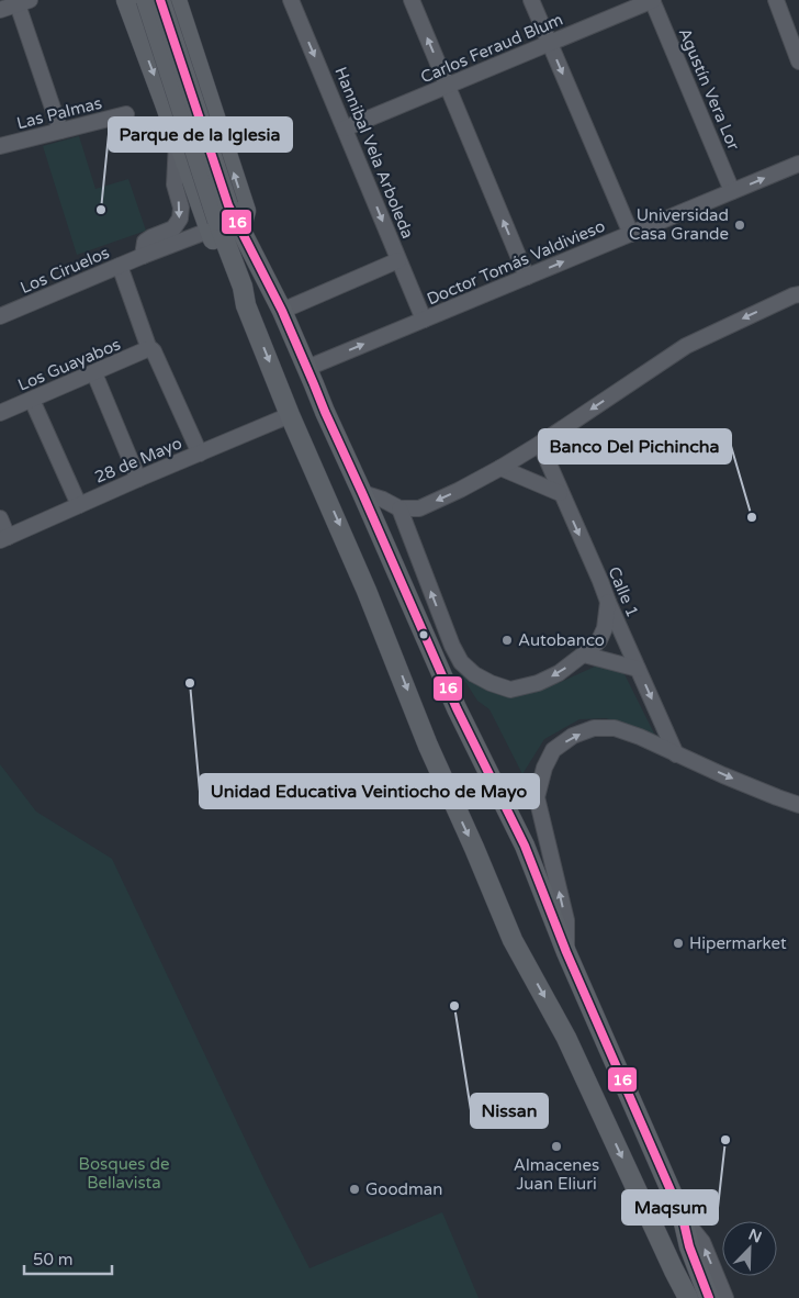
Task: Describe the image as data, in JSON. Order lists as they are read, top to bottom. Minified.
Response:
{"streets":{"street":["Carlos Feraud Blum","Agustín Vera Lor","Las Palmas","Hannibal Vela Arboleda","Doctor Tomás Valdivieso","Los Ciruelos","Los Guayabos","28 de Mayo","Calle 1"]},"crossings":[["Carlos Feraud Blum","Agustín Vera Lor"],["Carlos Feraud Blum","Hannibal Vela Arboleda"],["Agustín Vera Lor","Doctor Tomás Valdivieso"],["Hannibal Vela Arboleda","Doctor Tomás Valdivieso"]],"one_way":["Calle 1"],"parks":["Bosques de Bellavista"],"places":["Parque de la Iglesia","Universidad Casa Grande","Banco Del Pichincha","Autobanco","Unidad Educativa Veintiocho de Mayo","Hipermarket","Nissan","Maqsum","Almacenes Juan Eliuri","Goodman"],"lines":["transit line 16"],"scale_bar":"50 m","north":"top right"}
